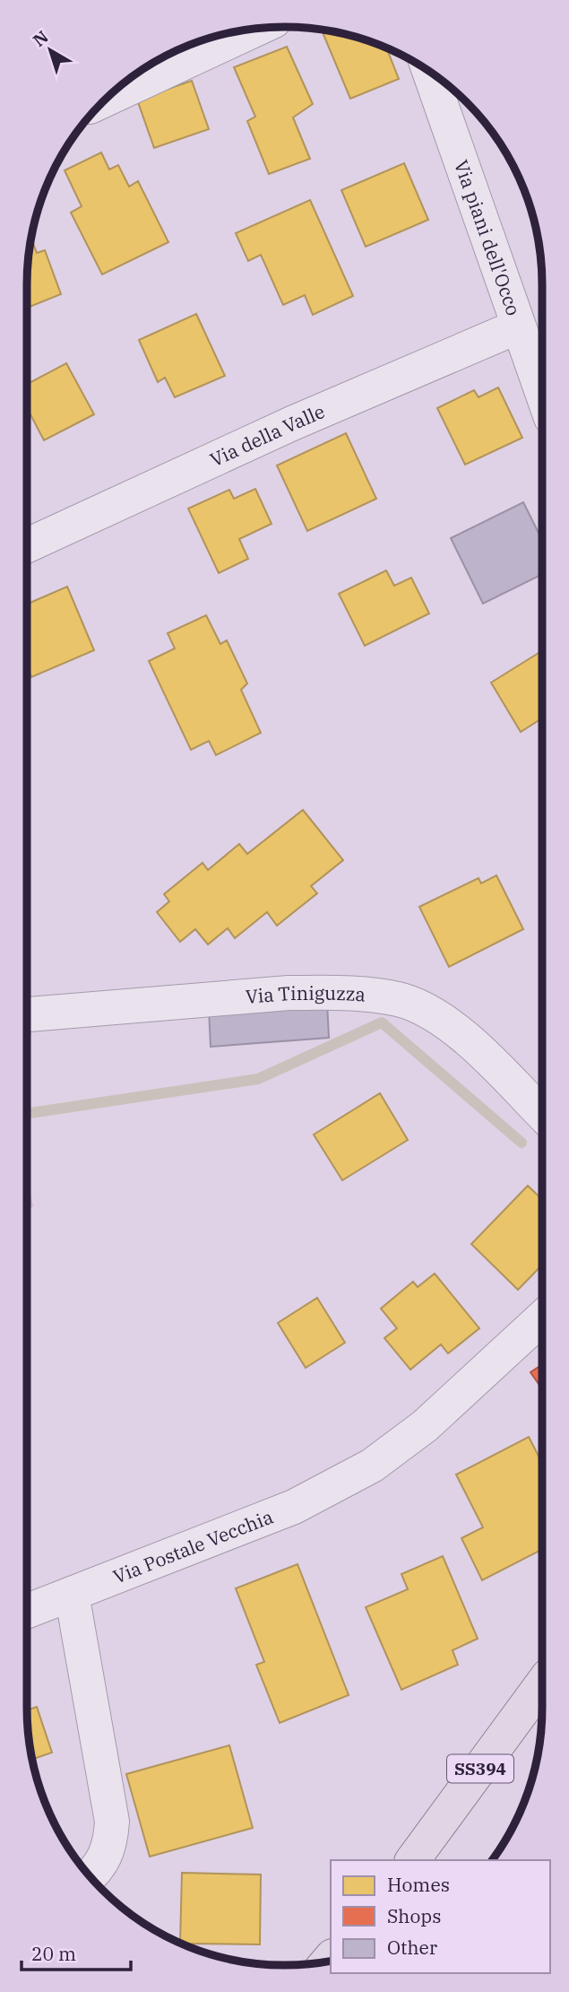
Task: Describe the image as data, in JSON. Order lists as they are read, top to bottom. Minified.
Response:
{"streets":{"main road":["SS394"],"street":["Via piani dell'Occo","Via della Valle","Via Tiniguzza","Via Postale Vecchia"]},"crossings":[["Via piani dell'Occo","Via della Valle"]],"legend":["Homes","Shops","Other"],"scale_bar":"20 m","north":"top left"}
